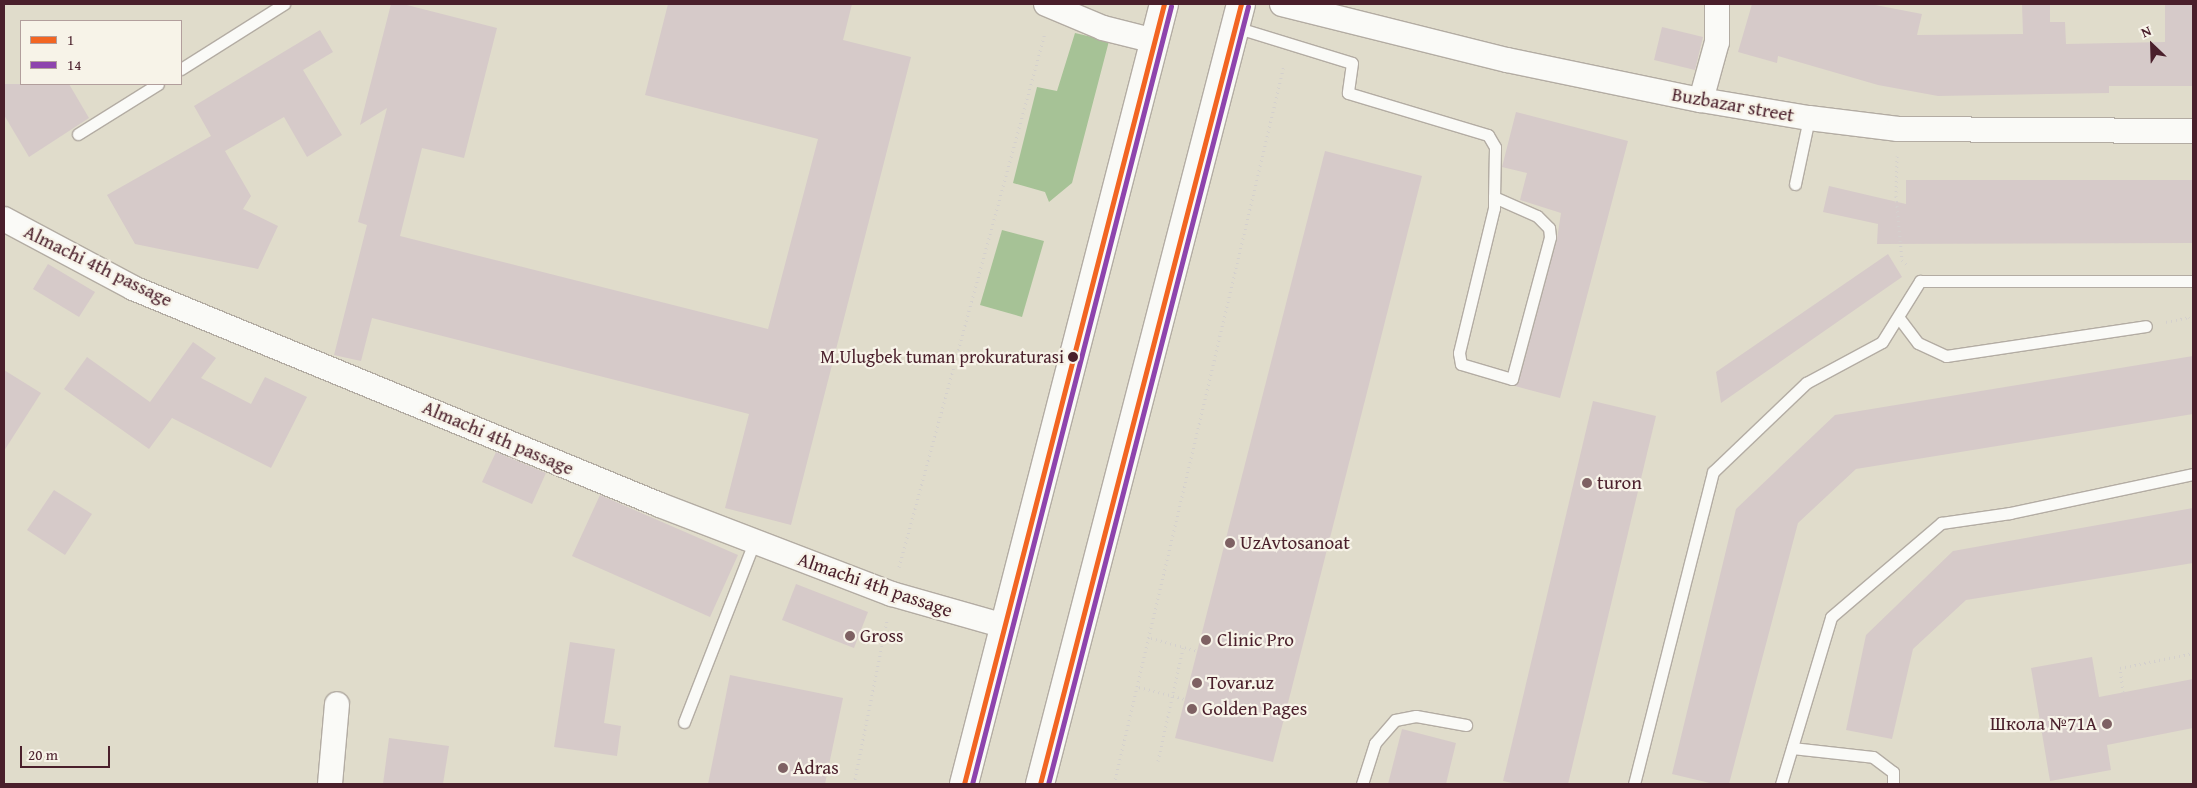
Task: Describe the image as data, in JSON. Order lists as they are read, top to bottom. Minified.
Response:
{"streets":{"street":["Buzbazar street","Almachi 4th passage"]},"places":["M.Ulugbek tuman prokuraturasi","turon","UzAvtosanoat","Gross","Clinic Pro","Tovar.uz","Golden Pages","Школа №71А","Adras"],"lines":["transit line 1","transit line 14"],"legend":["1","14"],"scale_bar":"20 m","north":"top left"}
